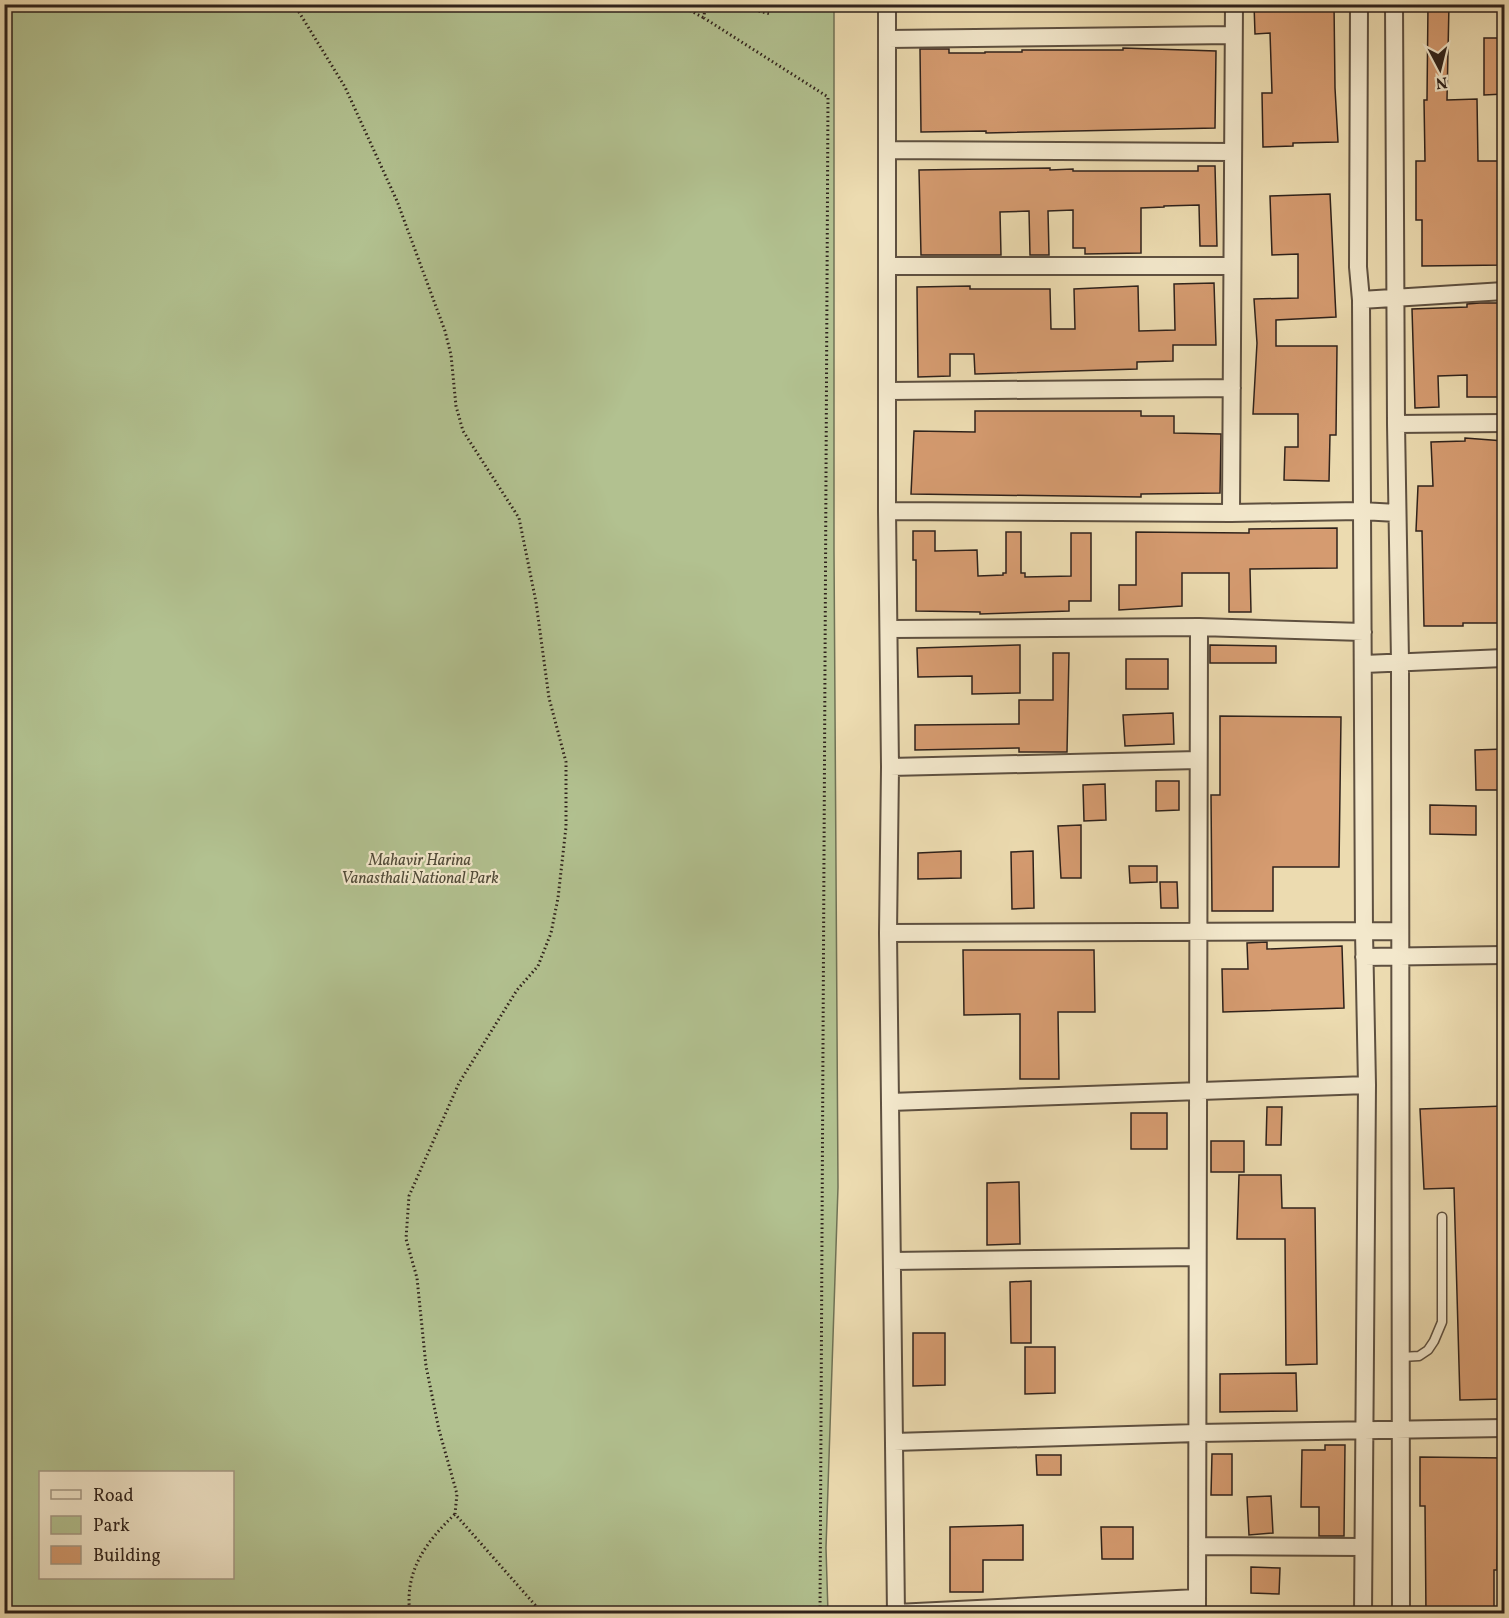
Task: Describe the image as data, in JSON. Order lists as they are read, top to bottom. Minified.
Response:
{"parks":["Mahavir Harina Vanasthali National Park"],"legend":["Road","Park","Building"],"north":"bottom"}
